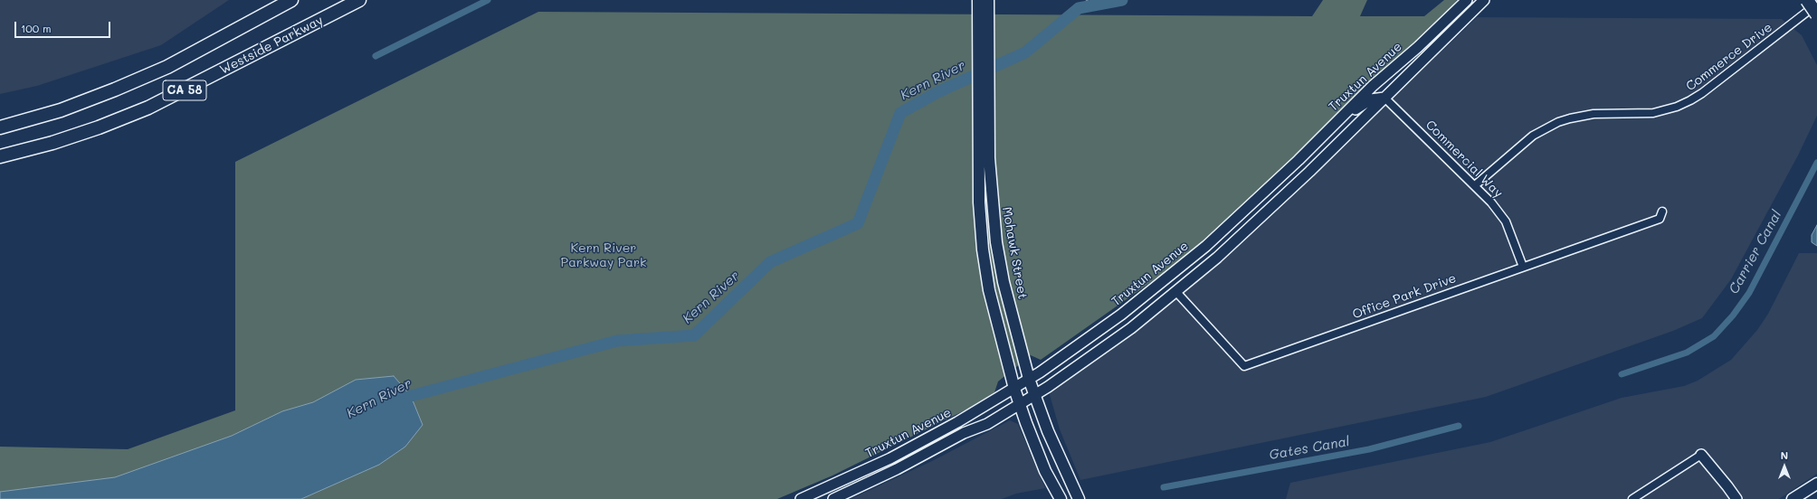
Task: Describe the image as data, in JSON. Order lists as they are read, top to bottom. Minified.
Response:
{"streets":{"highway":["Westside Parkway","CA 58"],"main road":["Truxtun Avenue","Mohawk Street"],"street":["Commerce Drive","Commercial Way","Office Park Drive"]},"crossings":[["Commerce Drive","Commercial Way"],["Truxtun Avenue","Commercial Way"],["Truxtun Avenue","Mohawk Street"],["Truxtun Avenue","Office Park Drive"],["Commercial Way","Office Park Drive"]],"water":["Kern River","Carrier Canal","Gates Canal"],"parks":["Kern River Parkway Park"],"scale_bar":"100 m","north":"top"}
